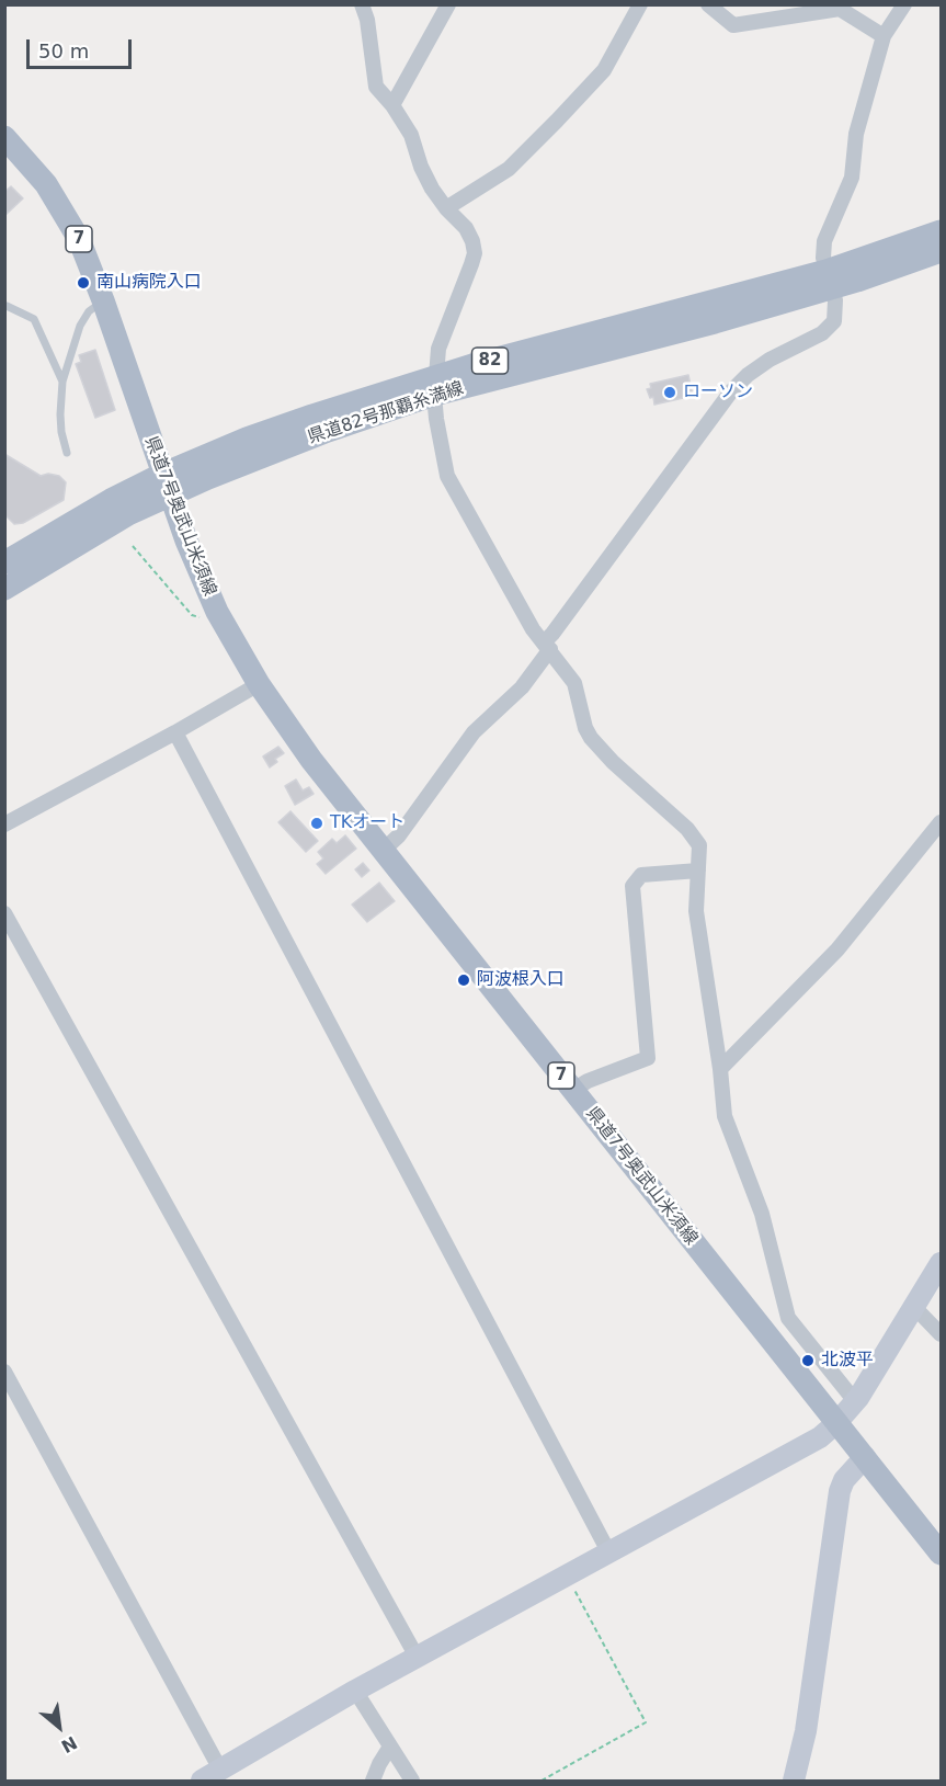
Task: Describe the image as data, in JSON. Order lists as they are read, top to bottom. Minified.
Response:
{"streets":{"main road":["7","82","県道82号那覇糸満線","県道7号奥武山米須線"]},"crossings":[["県道82号那覇糸満線","県道7号奥武山米須線"]],"places":["南山病院入口","ローソン","TKオート","阿波根入口","北波平"],"scale_bar":"50 m","north":"bottom right"}
